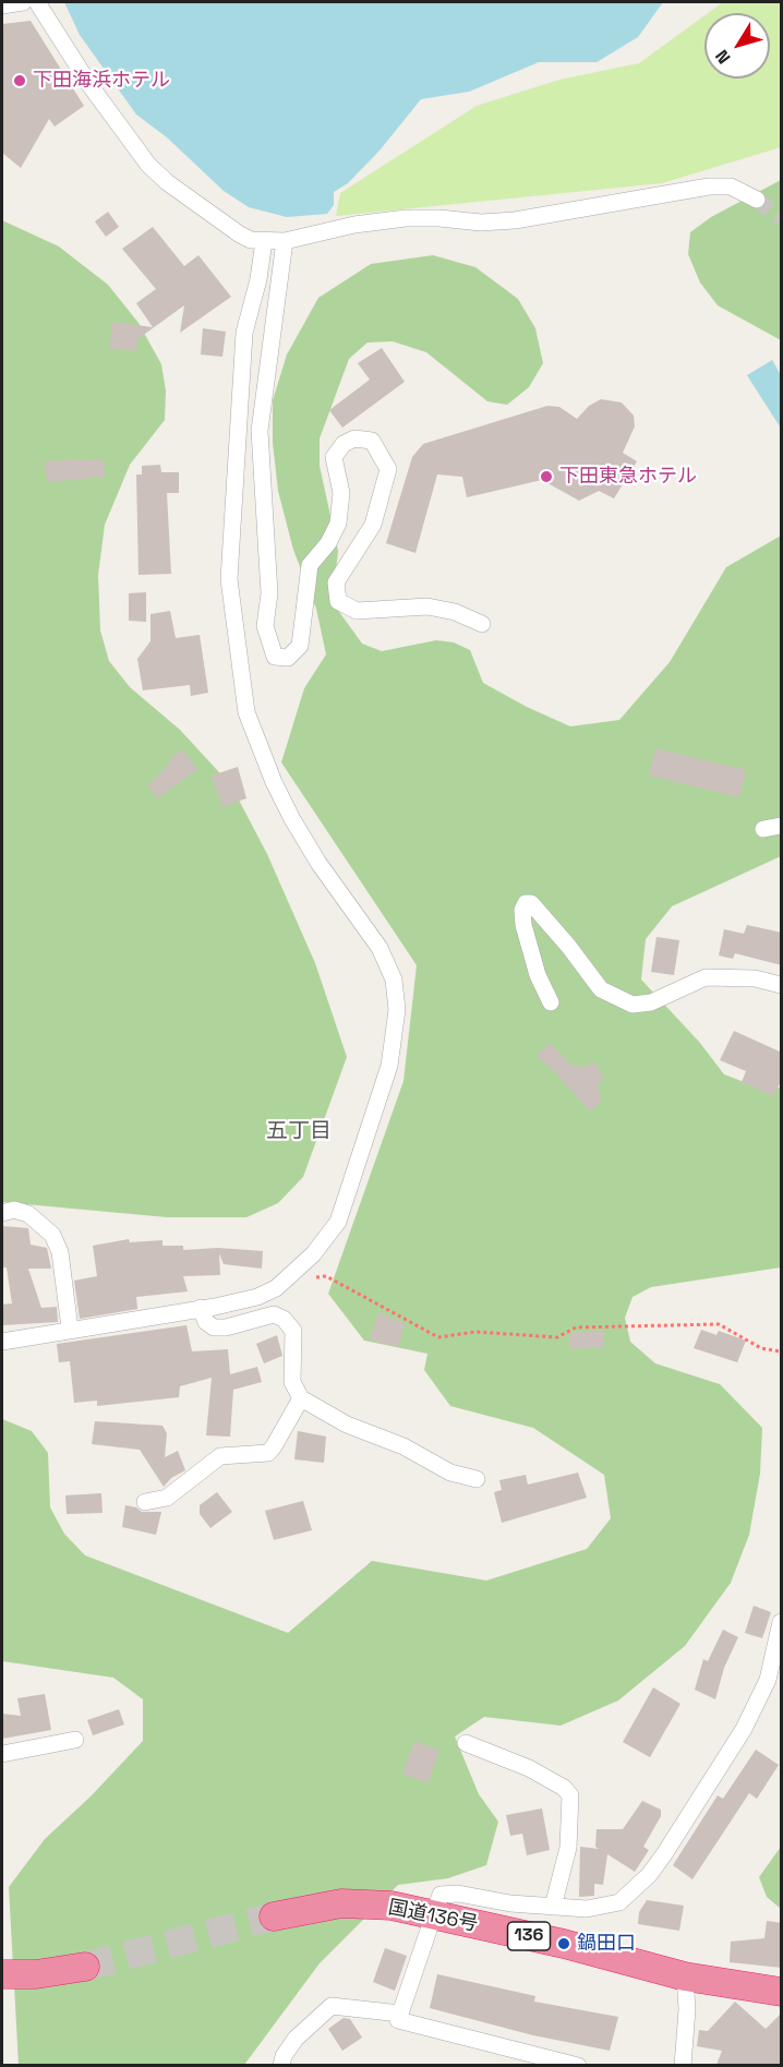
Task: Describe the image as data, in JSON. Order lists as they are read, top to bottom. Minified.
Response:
{"streets":{"highway":["国道136号","136"]},"districts":["五丁目"],"places":["下田海浜ホテル","下田東急ホテル","鍋田口"],"north":"bottom left"}
